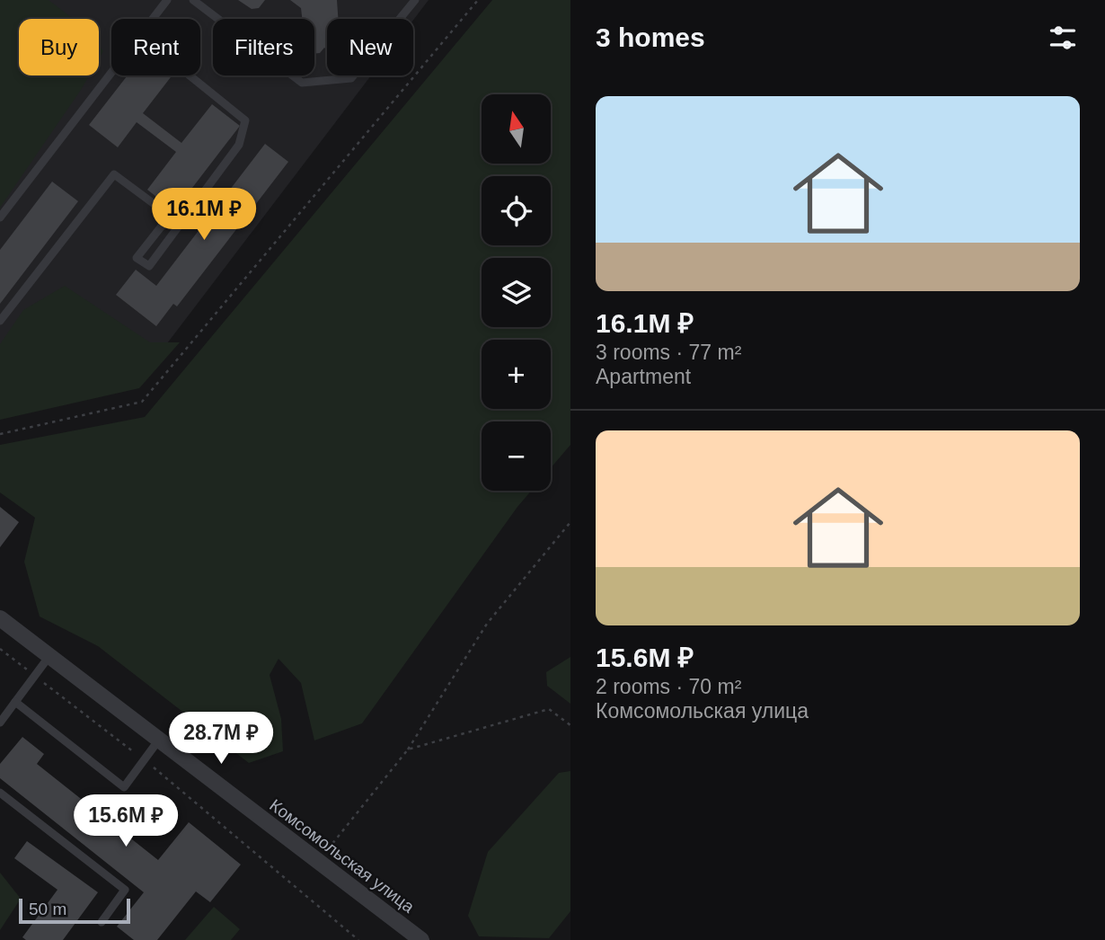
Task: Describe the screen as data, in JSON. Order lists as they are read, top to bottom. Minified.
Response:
{"streets":{"street":["Комсомольская улица"]},"scale_bar":"50 m","north":"top","page":{"heading":"3 homes","chip":["Buy","Rent","Filters","New"],"list":[{"name":"16.1M ₽","note":"3 rooms · 77 m² · Apartment"},{"name":"15.6M ₽","note":"2 rooms · 70 m² · Комсомольская улица"}],"map_buttons":["+","−"],"price":["16.1M ₽","28.7M ₽","15.6M ₽"],"scale":"50 m"}}
